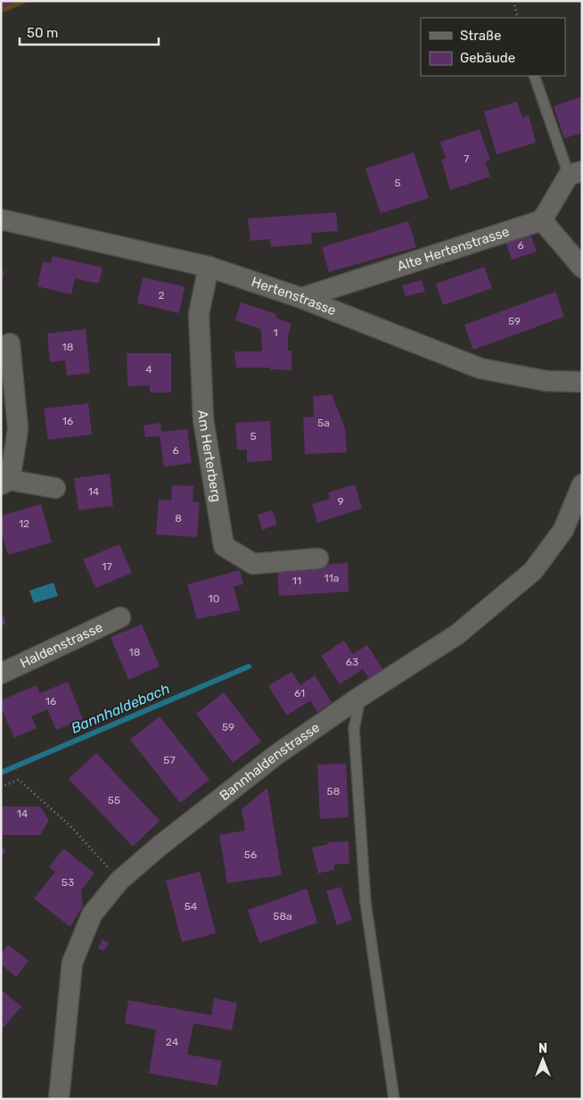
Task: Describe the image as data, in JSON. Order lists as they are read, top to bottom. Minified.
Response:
{"streets":{"street":["Alte Hertenstrasse","Hertenstrasse","Am Herterberg","Haldenstrasse","Bannhaldenstrasse"]},"crossings":[["Alte Hertenstrasse","Hertenstrasse"],["Hertenstrasse","Am Herterberg"]],"water":["Bannhaldebach"],"house_numbers":["7","5","6","2","59","1","18","4","16","5a","5","6","14","9","8","12","17","11a","11","10","18","63","61","16","59","57","58","55","14","56","53","54","58a","24"],"legend":["Straße","Gebäude"],"scale_bar":"50 m","north":"top"}
